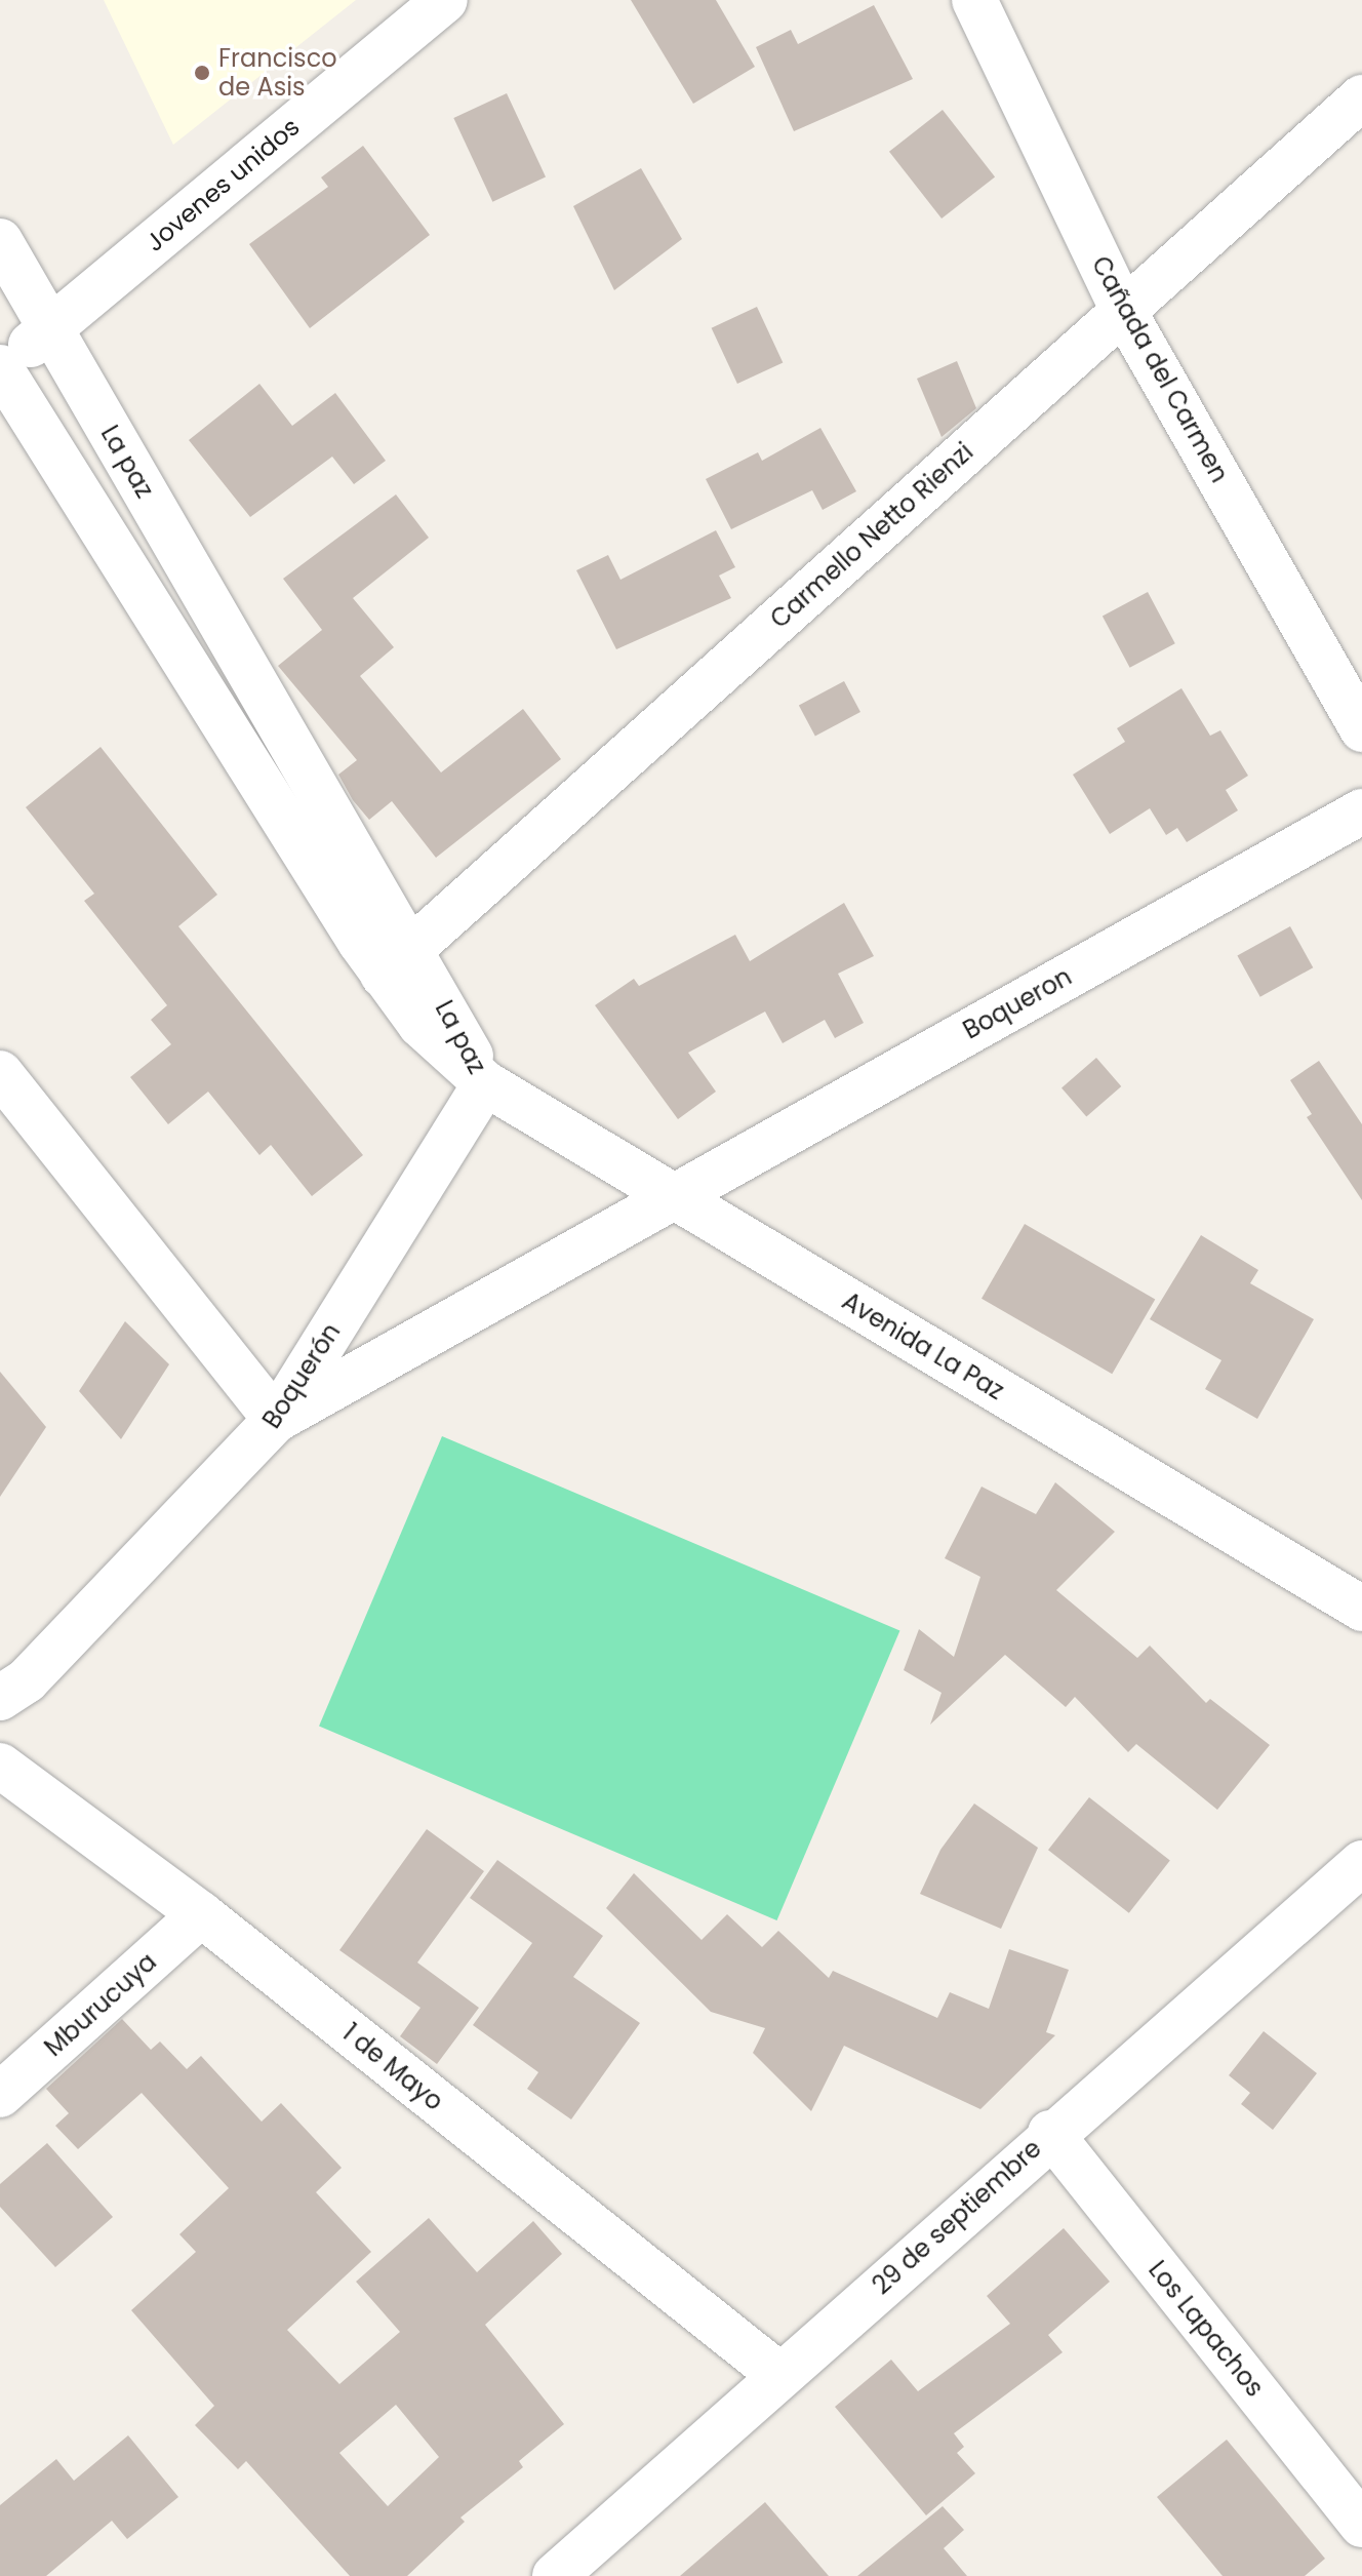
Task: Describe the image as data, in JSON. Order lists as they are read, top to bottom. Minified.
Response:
{"streets":{"street":["Jovenes unidos","Cañada del Carmen","La paz","Carmello Netto Rienzi","Boqueron","Avenida La Paz","Boquerón","Mburucuya","1 de Mayo","29 de septiembre","Los Lapachos"]},"crossings":[["Jovenes unidos","La paz"],["Cañada del Carmen","Carmello Netto Rienzi"],["La paz","Carmello Netto Rienzi"],["La paz","Avenida La Paz"],["La paz","Boquerón"],["Boqueron","Avenida La Paz"],["Boqueron","Boquerón"],["Avenida La Paz","Boquerón"],["Mburucuya","1 de Mayo"],["1 de Mayo","29 de septiembre"],["29 de septiembre","Los Lapachos"]],"places":["Francisco de Asis"]}
